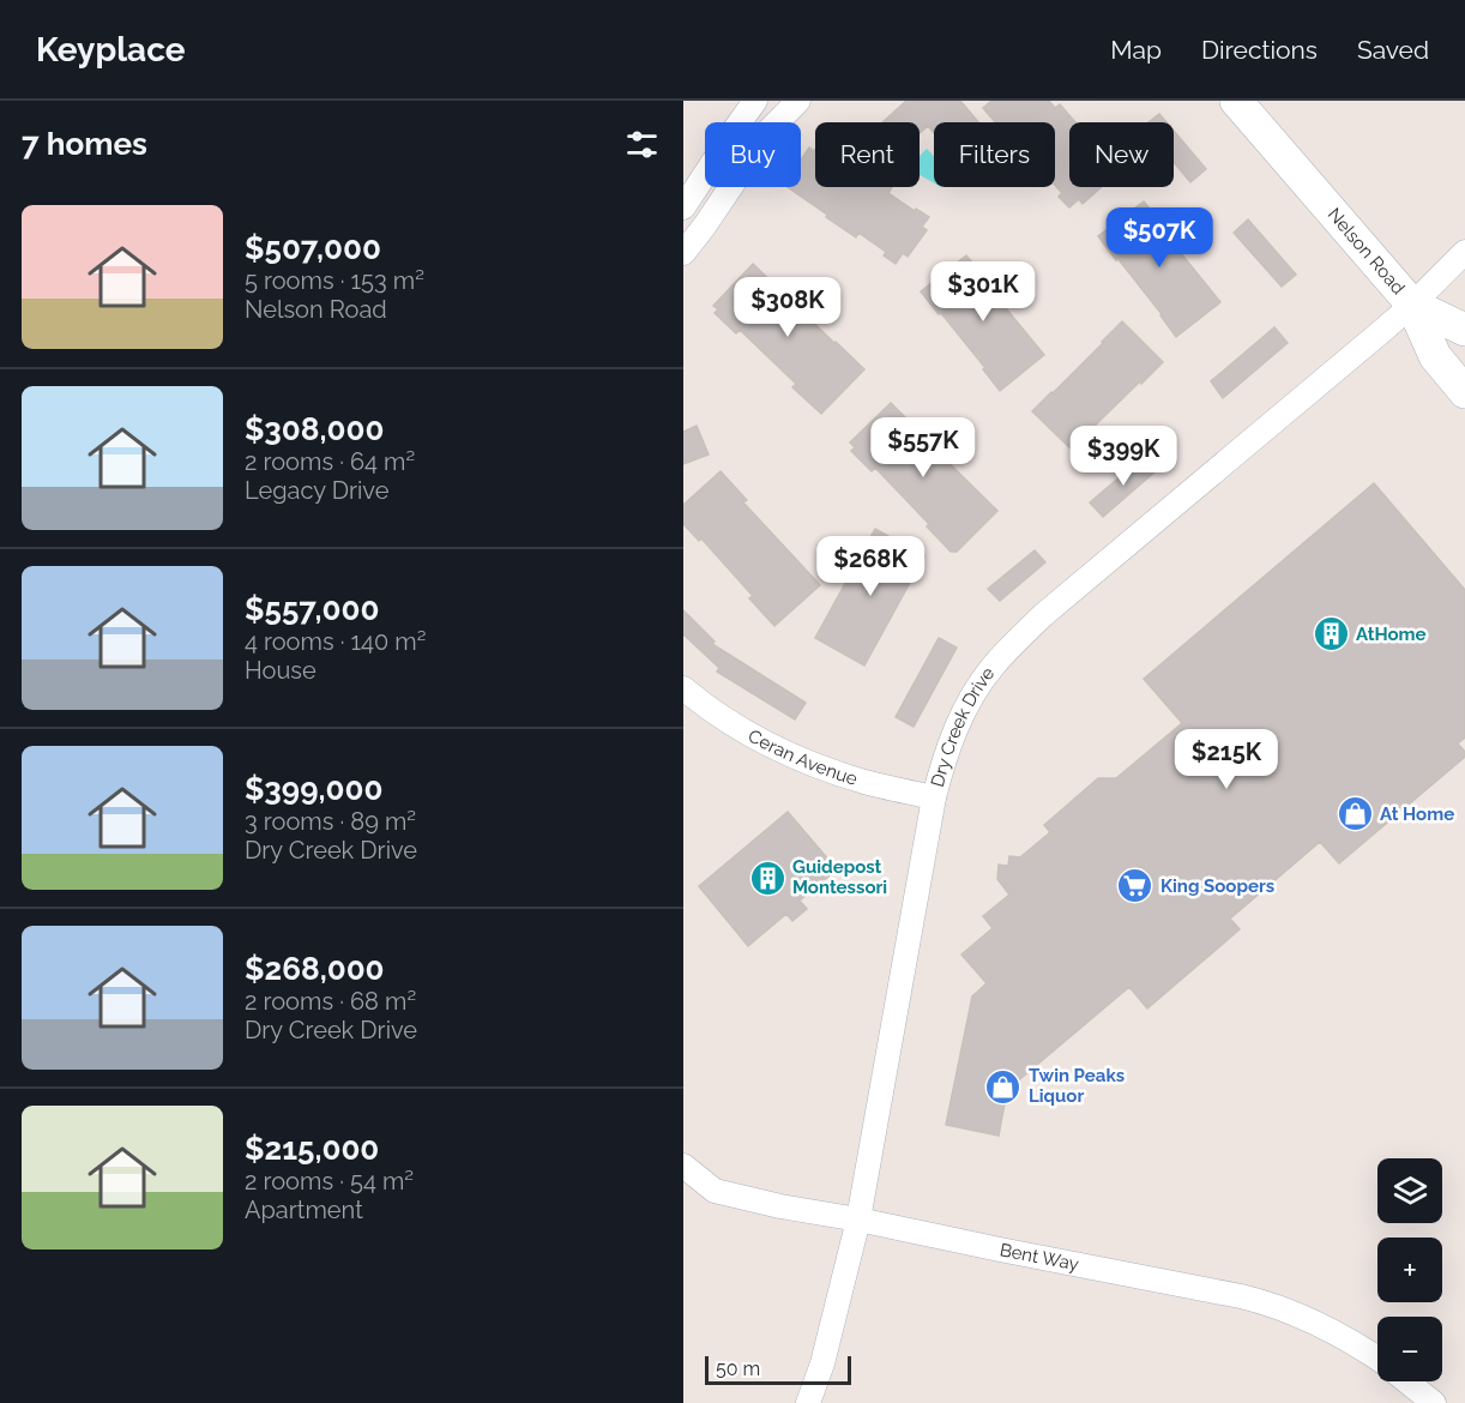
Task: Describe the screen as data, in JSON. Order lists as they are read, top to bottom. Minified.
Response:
{"streets":{"main road":["Nelson Road"],"street":["Dry Creek Drive","Ceran Avenue","Bent Way"]},"crossings":[["Nelson Road","Dry Creek Drive"],["Dry Creek Drive","Ceran Avenue"],["Dry Creek Drive","Bent Way"]],"places":{"building":["AtHome","Guidepost Montessori"],"shop":["At Home","Twin Peaks Liquor"],"supermarket":["King Soopers"]},"scale_bar":"50 m","page":{"header":"Keyplace","nav":["Map","Directions","Saved"],"heading":"7 homes","chip":["Buy","Rent","Filters","New"],"list":[{"name":"$507,000","note":"5 rooms · 153 m² · Nelson Road"},{"name":"$308,000","note":"2 rooms · 64 m² · Legacy Drive"},{"name":"$557,000","note":"4 rooms · 140 m² · House"},{"name":"$399,000","note":"3 rooms · 89 m² · Dry Creek Drive"},{"name":"$268,000","note":"2 rooms · 68 m² · Dry Creek Drive"},{"name":"$215,000","note":"2 rooms · 54 m² · Apartment"}],"price":["$507K","$301K","$308K","$557K","$399K","$268K","$215K"],"map_buttons":["+","−"],"scale":"50 m"}}
